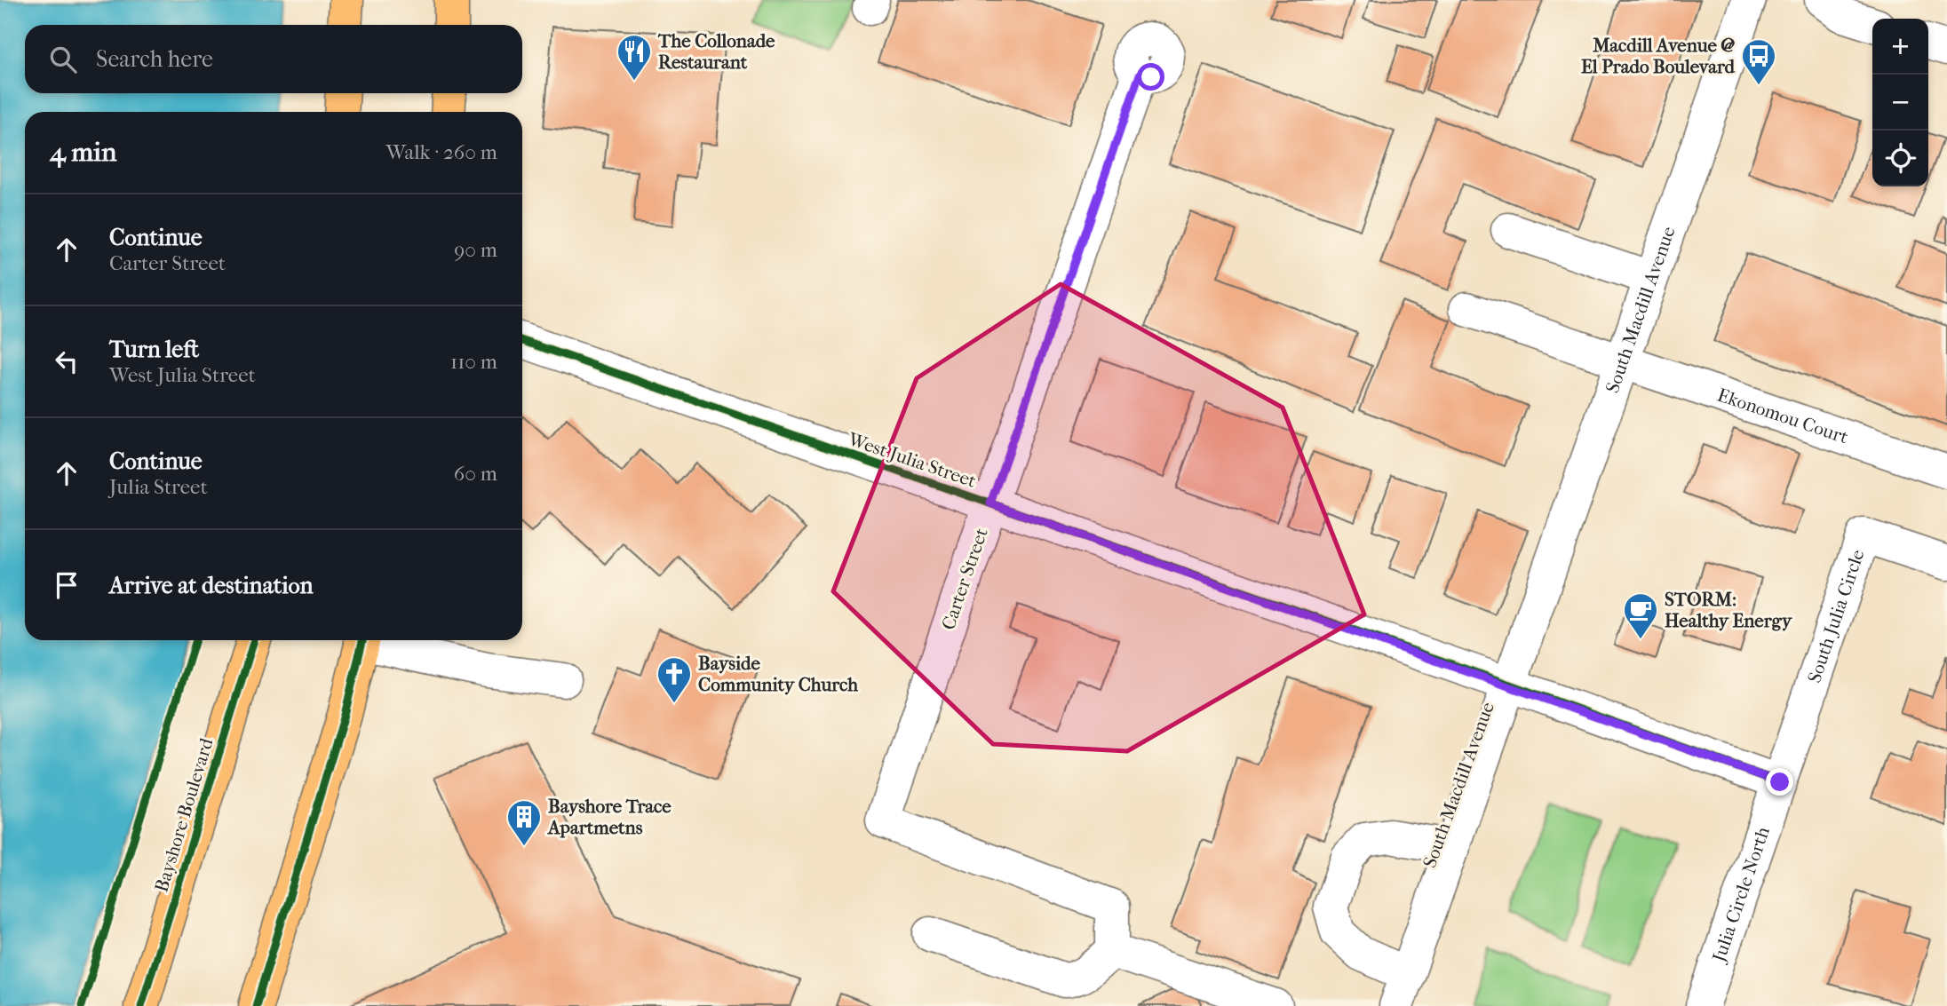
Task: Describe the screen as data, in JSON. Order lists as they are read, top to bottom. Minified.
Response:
{"streets":{"main road":["Bayshore Boulevard"],"street":["South Macdill Avenue","Ekonomou Court","West Julia Street","Carter Street","South Julia Circle","Julia Circle North"]},"crossings":[["South Macdill Avenue","Ekonomou Court"],["South Macdill Avenue","West Julia Street"],["West Julia Street","Carter Street"],["West Julia Street","South Julia Circle"],["West Julia Street","Julia Circle North"],["South Julia Circle","Julia Circle North"]],"places":{"restaurant":["The Collonade Restaurant"],"bus stop":["Macdill Avenue @ El Prado Boulevard"],"cafe":["STORM: Healthy Energy"],"church":["Bayside Community Church"],"building":["Bayshore Trace Apartmetns"]},"page":{"map_buttons":["+","−"],"search":"Search here","heading":["4 min","Walk · 260 m"],"list":[["Continue","Carter Street","90 m"],["Turn left","West Julia Street","110 m"],["Continue","Julia Street","60 m"],"Arrive at destination"]}}
